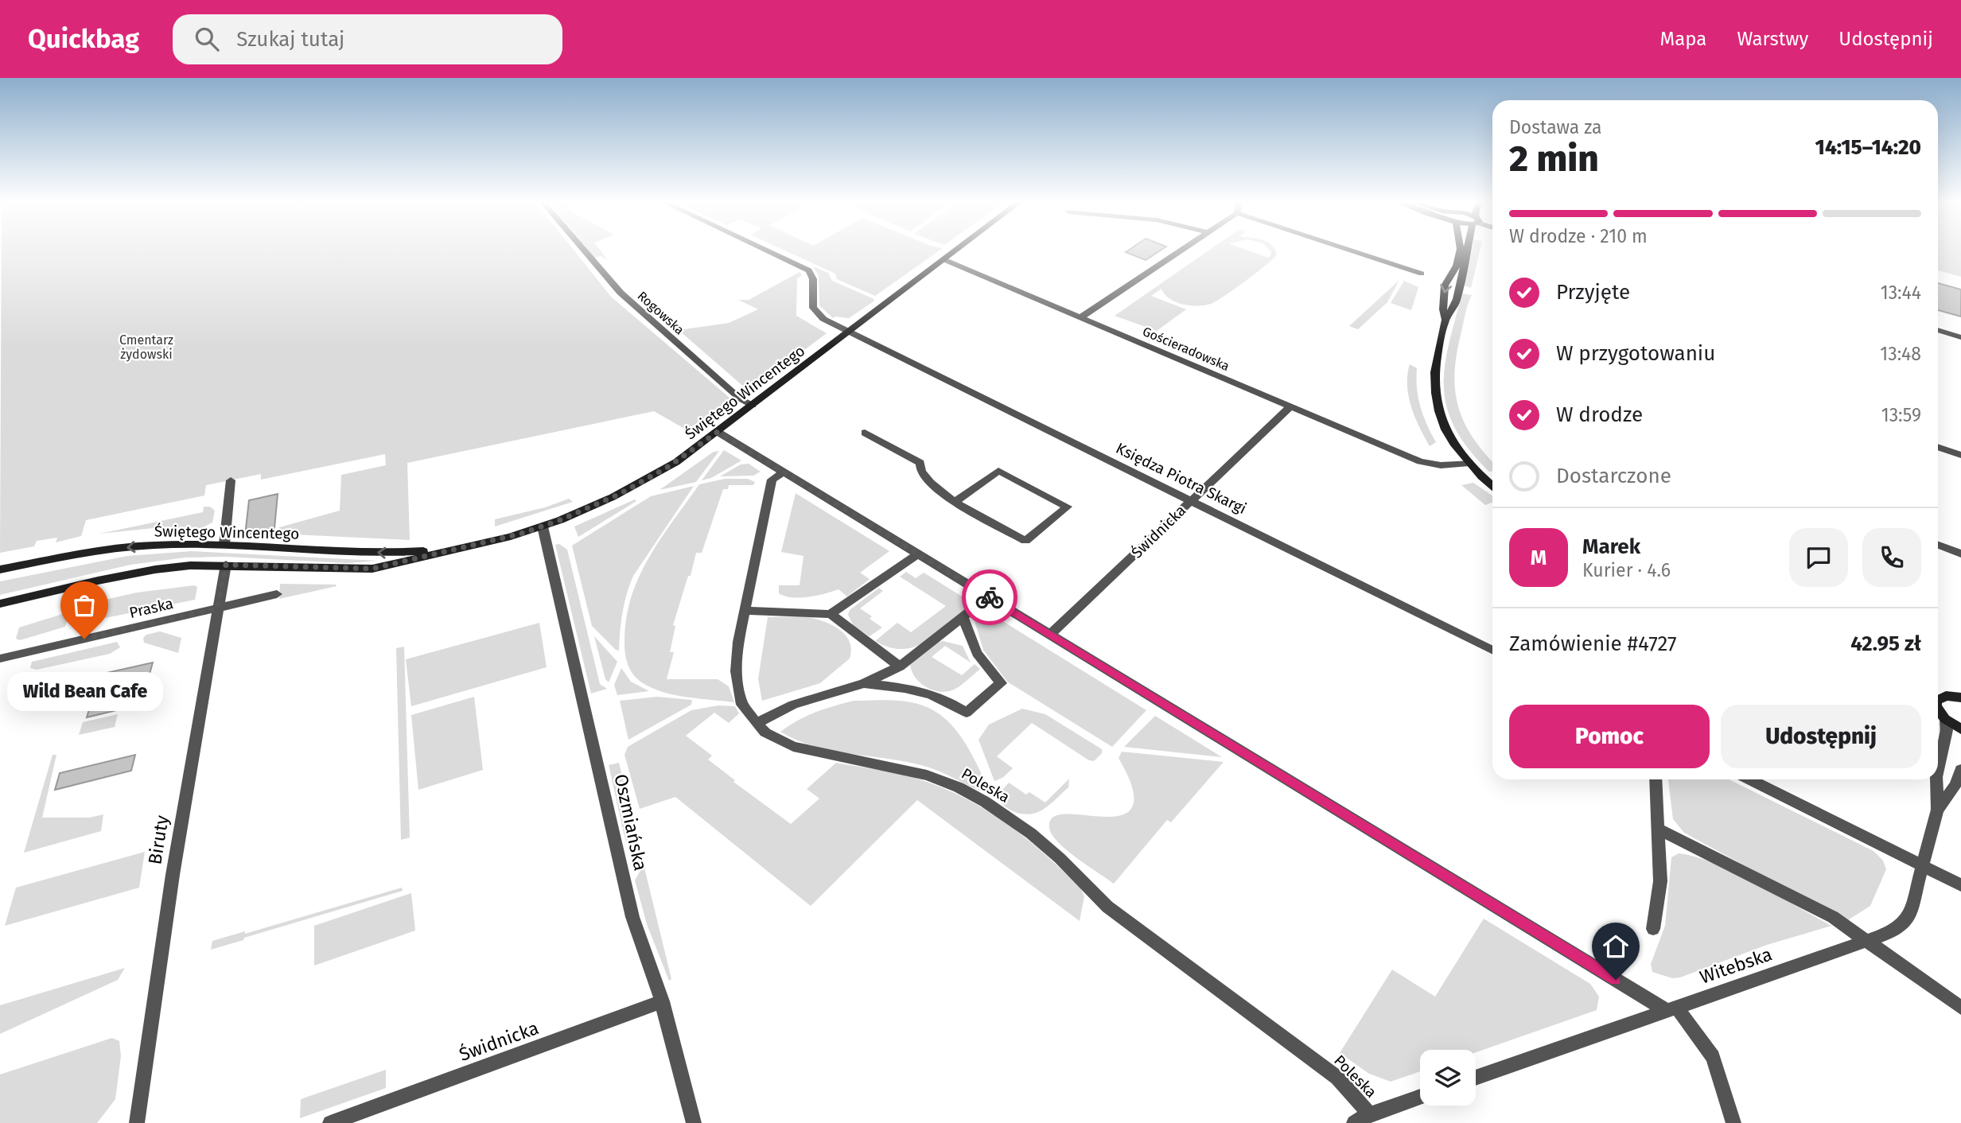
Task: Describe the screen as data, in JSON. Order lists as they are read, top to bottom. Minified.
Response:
{"streets":{"street":["Rogowska","Gościeradowska","Świętego Wincentego","Księdza Piotra Skargi","Świdnicka","Praska","Poleska","Oszmiańska","Biruty","Witebska"]},"crossings":[["Rogowska","Świętego Wincentego"],["Gościeradowska","Świętego Wincentego"],["Gościeradowska","Świdnicka"],["Świętego Wincentego","Księdza Piotra Skargi"],["Świętego Wincentego","Oszmiańska"],["Świętego Wincentego","Biruty"],["Księdza Piotra Skargi","Świdnicka"],["Świdnicka","Oszmiańska"],["Praska","Biruty"]],"parks":["Cmentarz żydowski"],"places":["Wild Bean Cafe"],"page":{"header":"Quickbag","search":"Szukaj tutaj","nav":["Mapa","Warstwy","Udostępnij"],"heading":["2 min","Dostawa za","14:15–14:20"],"panel":["Marek","Kurier · 4.6","Zamówienie #4727","42.95 zł"],"bar":"W drodze · 210 m","list":[["Przyjęte","13:44"],["W przygotowaniu","13:48"],["W drodze","13:59"],"Dostarczone"],"round":"M","bubble":"Wild Bean Cafe","buttons":["Pomoc","Udostępnij"]}}
